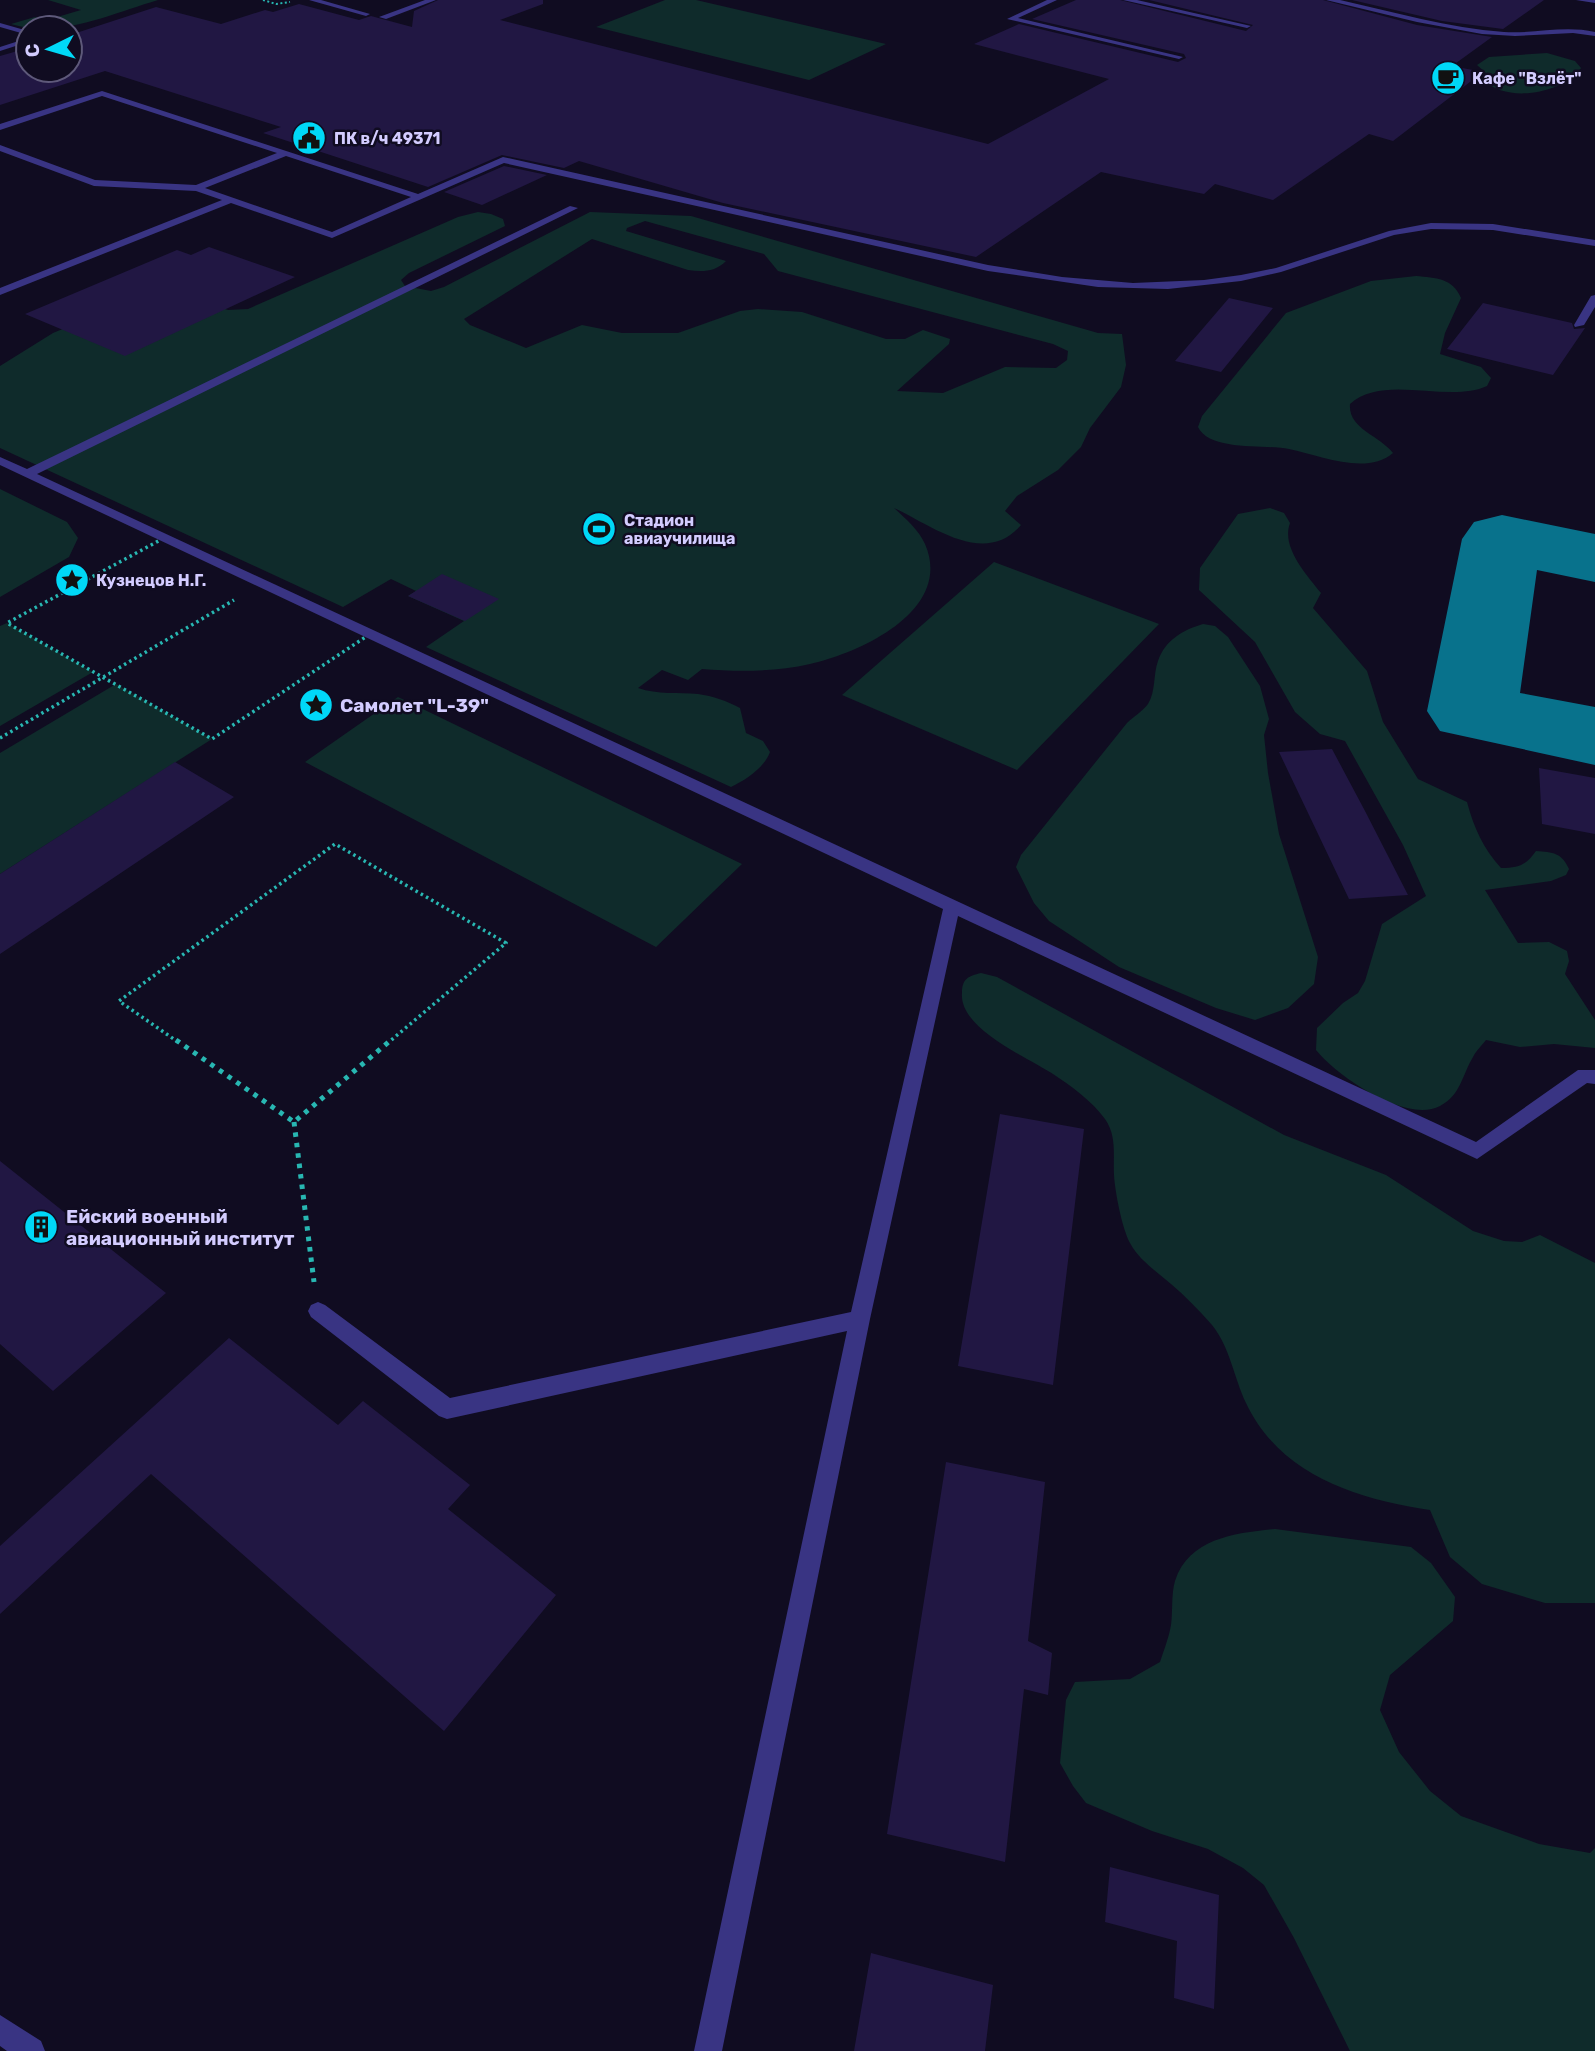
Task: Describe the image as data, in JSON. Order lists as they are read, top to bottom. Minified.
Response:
{"places":{"cafe":["Кафе \"Взлёт\""],"public building":["ПК в/ч 49371"],"sports":["Стадион авиаучилища"],"place":["Кузнецов Н.Г.","Самолет \"L-39\""],"building":["Ейский военный авиационный институт"]},"north":"left"}
